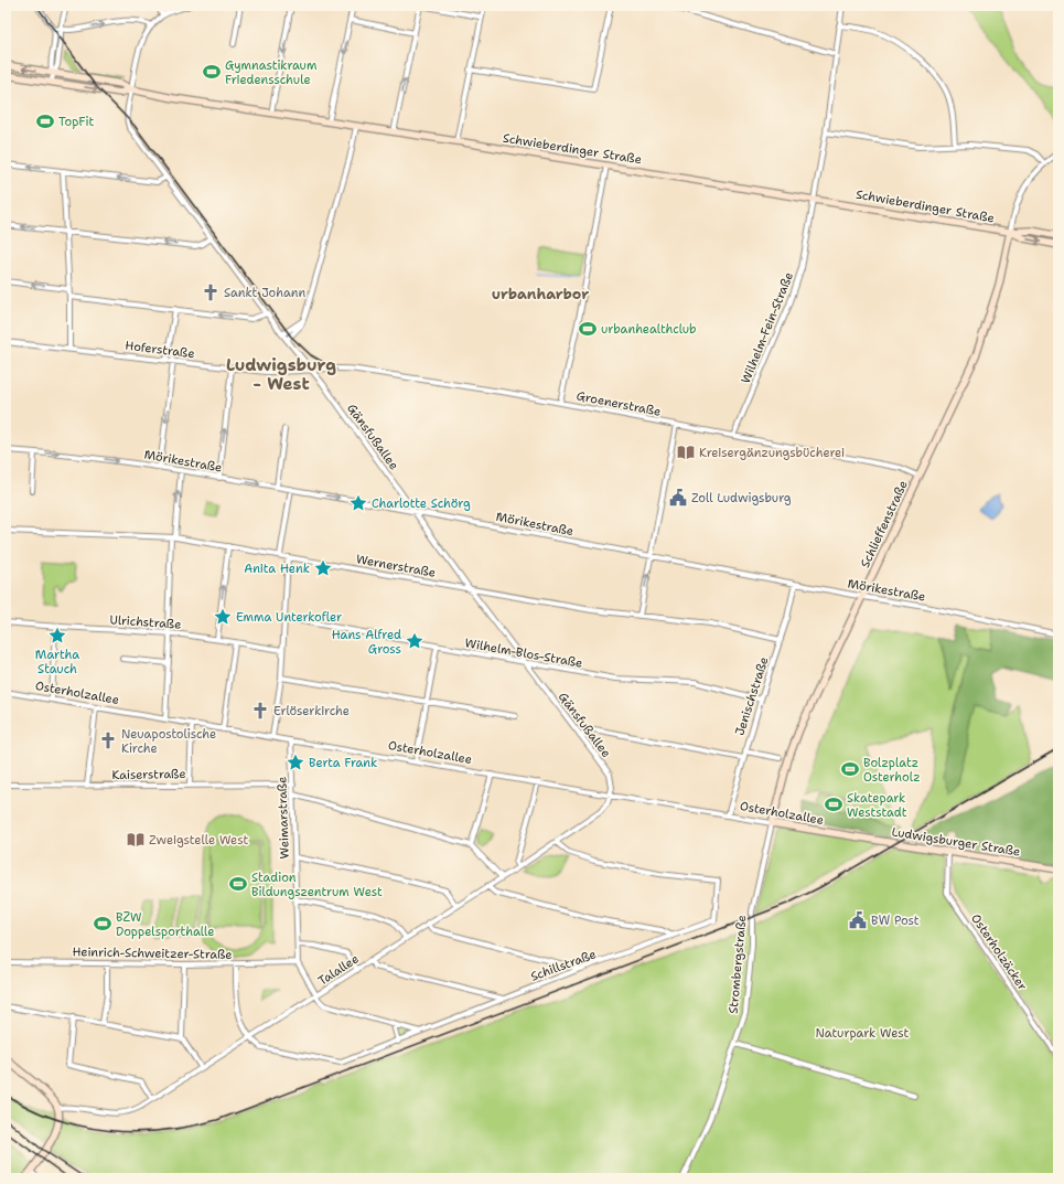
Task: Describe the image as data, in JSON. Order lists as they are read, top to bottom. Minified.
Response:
{"streets":{"main road":["Schwieberdinger Straße","Schlieffenstraße","Osterholzallee","Ludwigsburger Straße"],"street":["Wilhelm-Fein-Straße","Hoferstraße","Groenerstraße","Gänsfußallee","Mörikestraße","Wernerstraße","Ulrichstraße","Wilhelm-Blos-Straße","Jenischstraße","Kaiserstraße","Weimarstraße","Osterholzäcker","Heinrich-Schweitzer-Straße","Strombergstraße","Schillstraße","Talallee"]},"crossings":[["Schwieberdinger Straße","Wilhelm-Fein-Straße"],["Schwieberdinger Straße","Gänsfußallee"],["Schwieberdinger Straße","Schlieffenstraße"],["Wilhelm-Fein-Straße","Groenerstraße"],["Hoferstraße","Groenerstraße"],["Hoferstraße","Gänsfußallee"],["Groenerstraße","Gänsfußallee"],["Groenerstraße","Schlieffenstraße"],["Gänsfußallee","Mörikestraße"],["Gänsfußallee","Wernerstraße"],["Gänsfußallee","Wilhelm-Blos-Straße"],["Gänsfußallee","Osterholzallee"],["Gänsfußallee","Talallee"],["Mörikestraße","Schlieffenstraße"],["Mörikestraße","Jenischstraße"],["Schlieffenstraße","Osterholzallee"],["Schlieffenstraße","Strombergstraße"],["Wernerstraße","Jenischstraße"],["Wilhelm-Blos-Straße","Jenischstraße"],["Osterholzallee","Jenischstraße"],["Osterholzallee","Weimarstraße"],["Osterholzallee","Ludwigsburger Straße"],["Osterholzallee","Strombergstraße"],["Osterholzallee","Talallee"],["Kaiserstraße","Weimarstraße"],["Weimarstraße","Heinrich-Schweitzer-Straße"],["Weimarstraße","Talallee"],["Ludwigsburger Straße","Osterholzäcker"],["Schillstraße","Talallee"]],"districts":["urbanharbor","Ludwigsburg - West"],"parks":["Naturpark West"],"places":{"sports":["Gymnastikraum Friedensschule","TopFit","urbanhealthclub","Bolzplatz Osterholz","Skatepark Weststadt","Stadion Bildungszentrum West","BZW Doppelsporthalle"],"church":["Sankt Johann","Erlöserkirche","Neuapostolische Kirche"],"library":["Kreisergänzungsbücherei","Zweigstelle West"],"public building":["Zoll Ludwigsburg","BW Post"],"place":["Charlotte Schörg","Anita Henk","Emma Unterkofler","Martha Stauch","Hans Alfred Gross","Berta Frank"]}}
